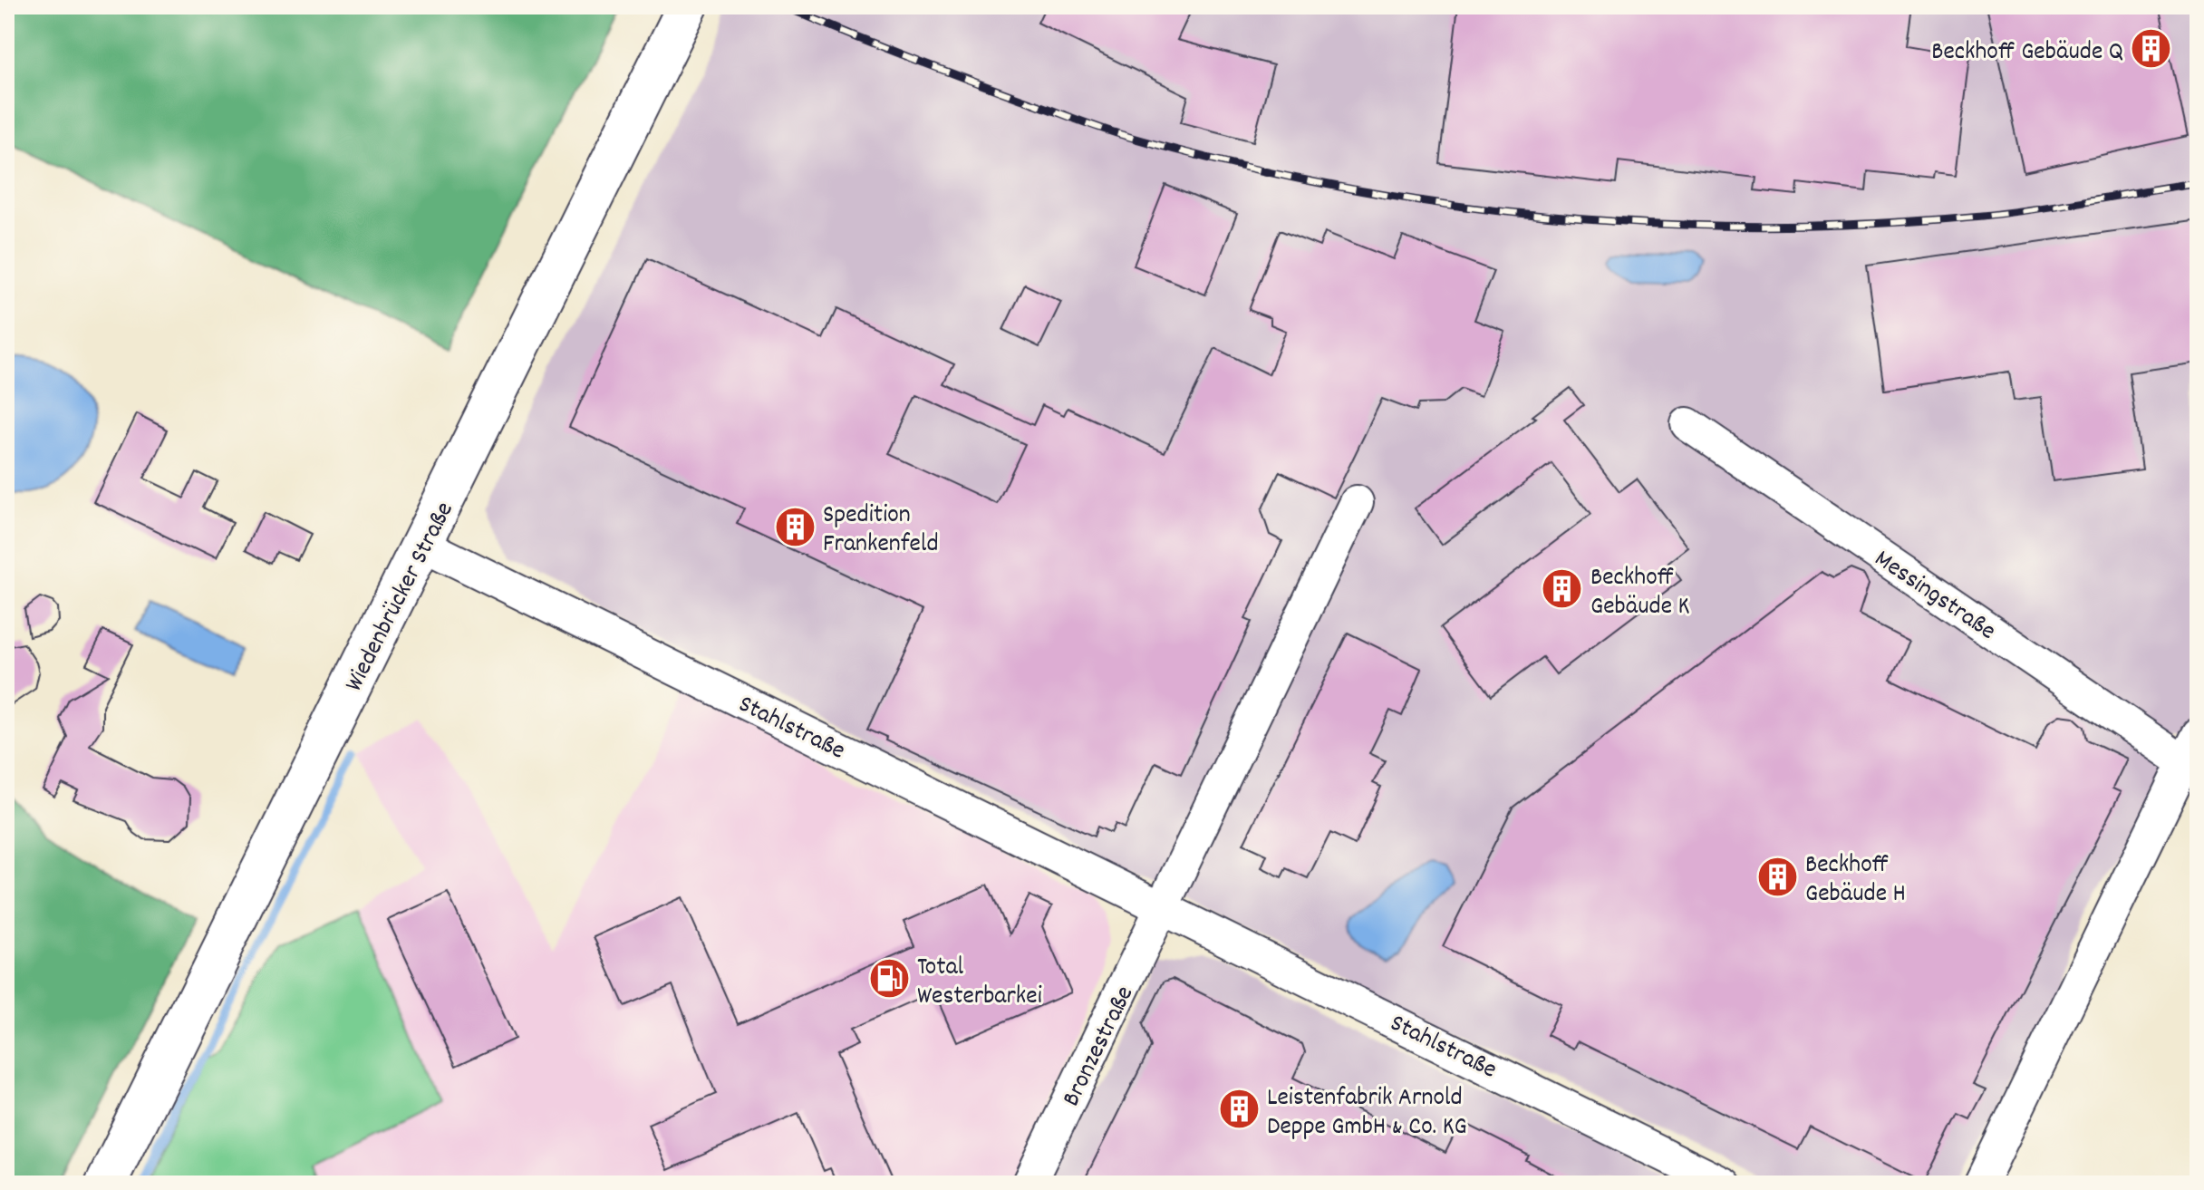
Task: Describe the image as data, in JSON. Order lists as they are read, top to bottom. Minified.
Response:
{"streets":{"main road":["Wiedenbrücker Straße"],"street":["Messingstraße","Stahlstraße","Bronzestraße"]},"crossings":[["Wiedenbrücker Straße","Stahlstraße"],["Stahlstraße","Bronzestraße"]],"places":{"building":["Beckhoff Gebäude Q","Spedition Frankenfeld","Beckhoff Gebäude K","Beckhoff Gebäude H","Leistenfabrik Arnold Deppe GmbH & Co. KG"],"fuel station":["Total Westerbarkei"]}}
